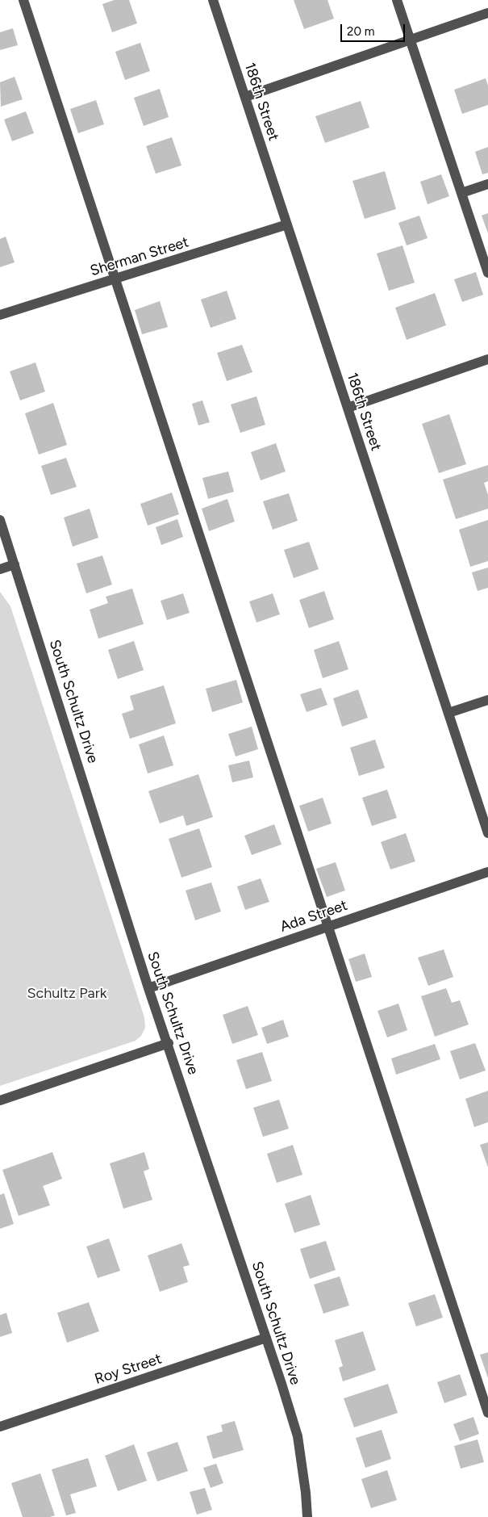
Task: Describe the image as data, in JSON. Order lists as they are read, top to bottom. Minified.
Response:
{"streets":{"street":["186th Street","Sherman Street","South Schultz Drive","Ada Street","Roy Street"]},"crossings":[["186th Street","Sherman Street"],["South Schultz Drive","Ada Street"],["South Schultz Drive","Roy Street"]],"parks":["Schultz Park"],"scale_bar":"20 m"}
